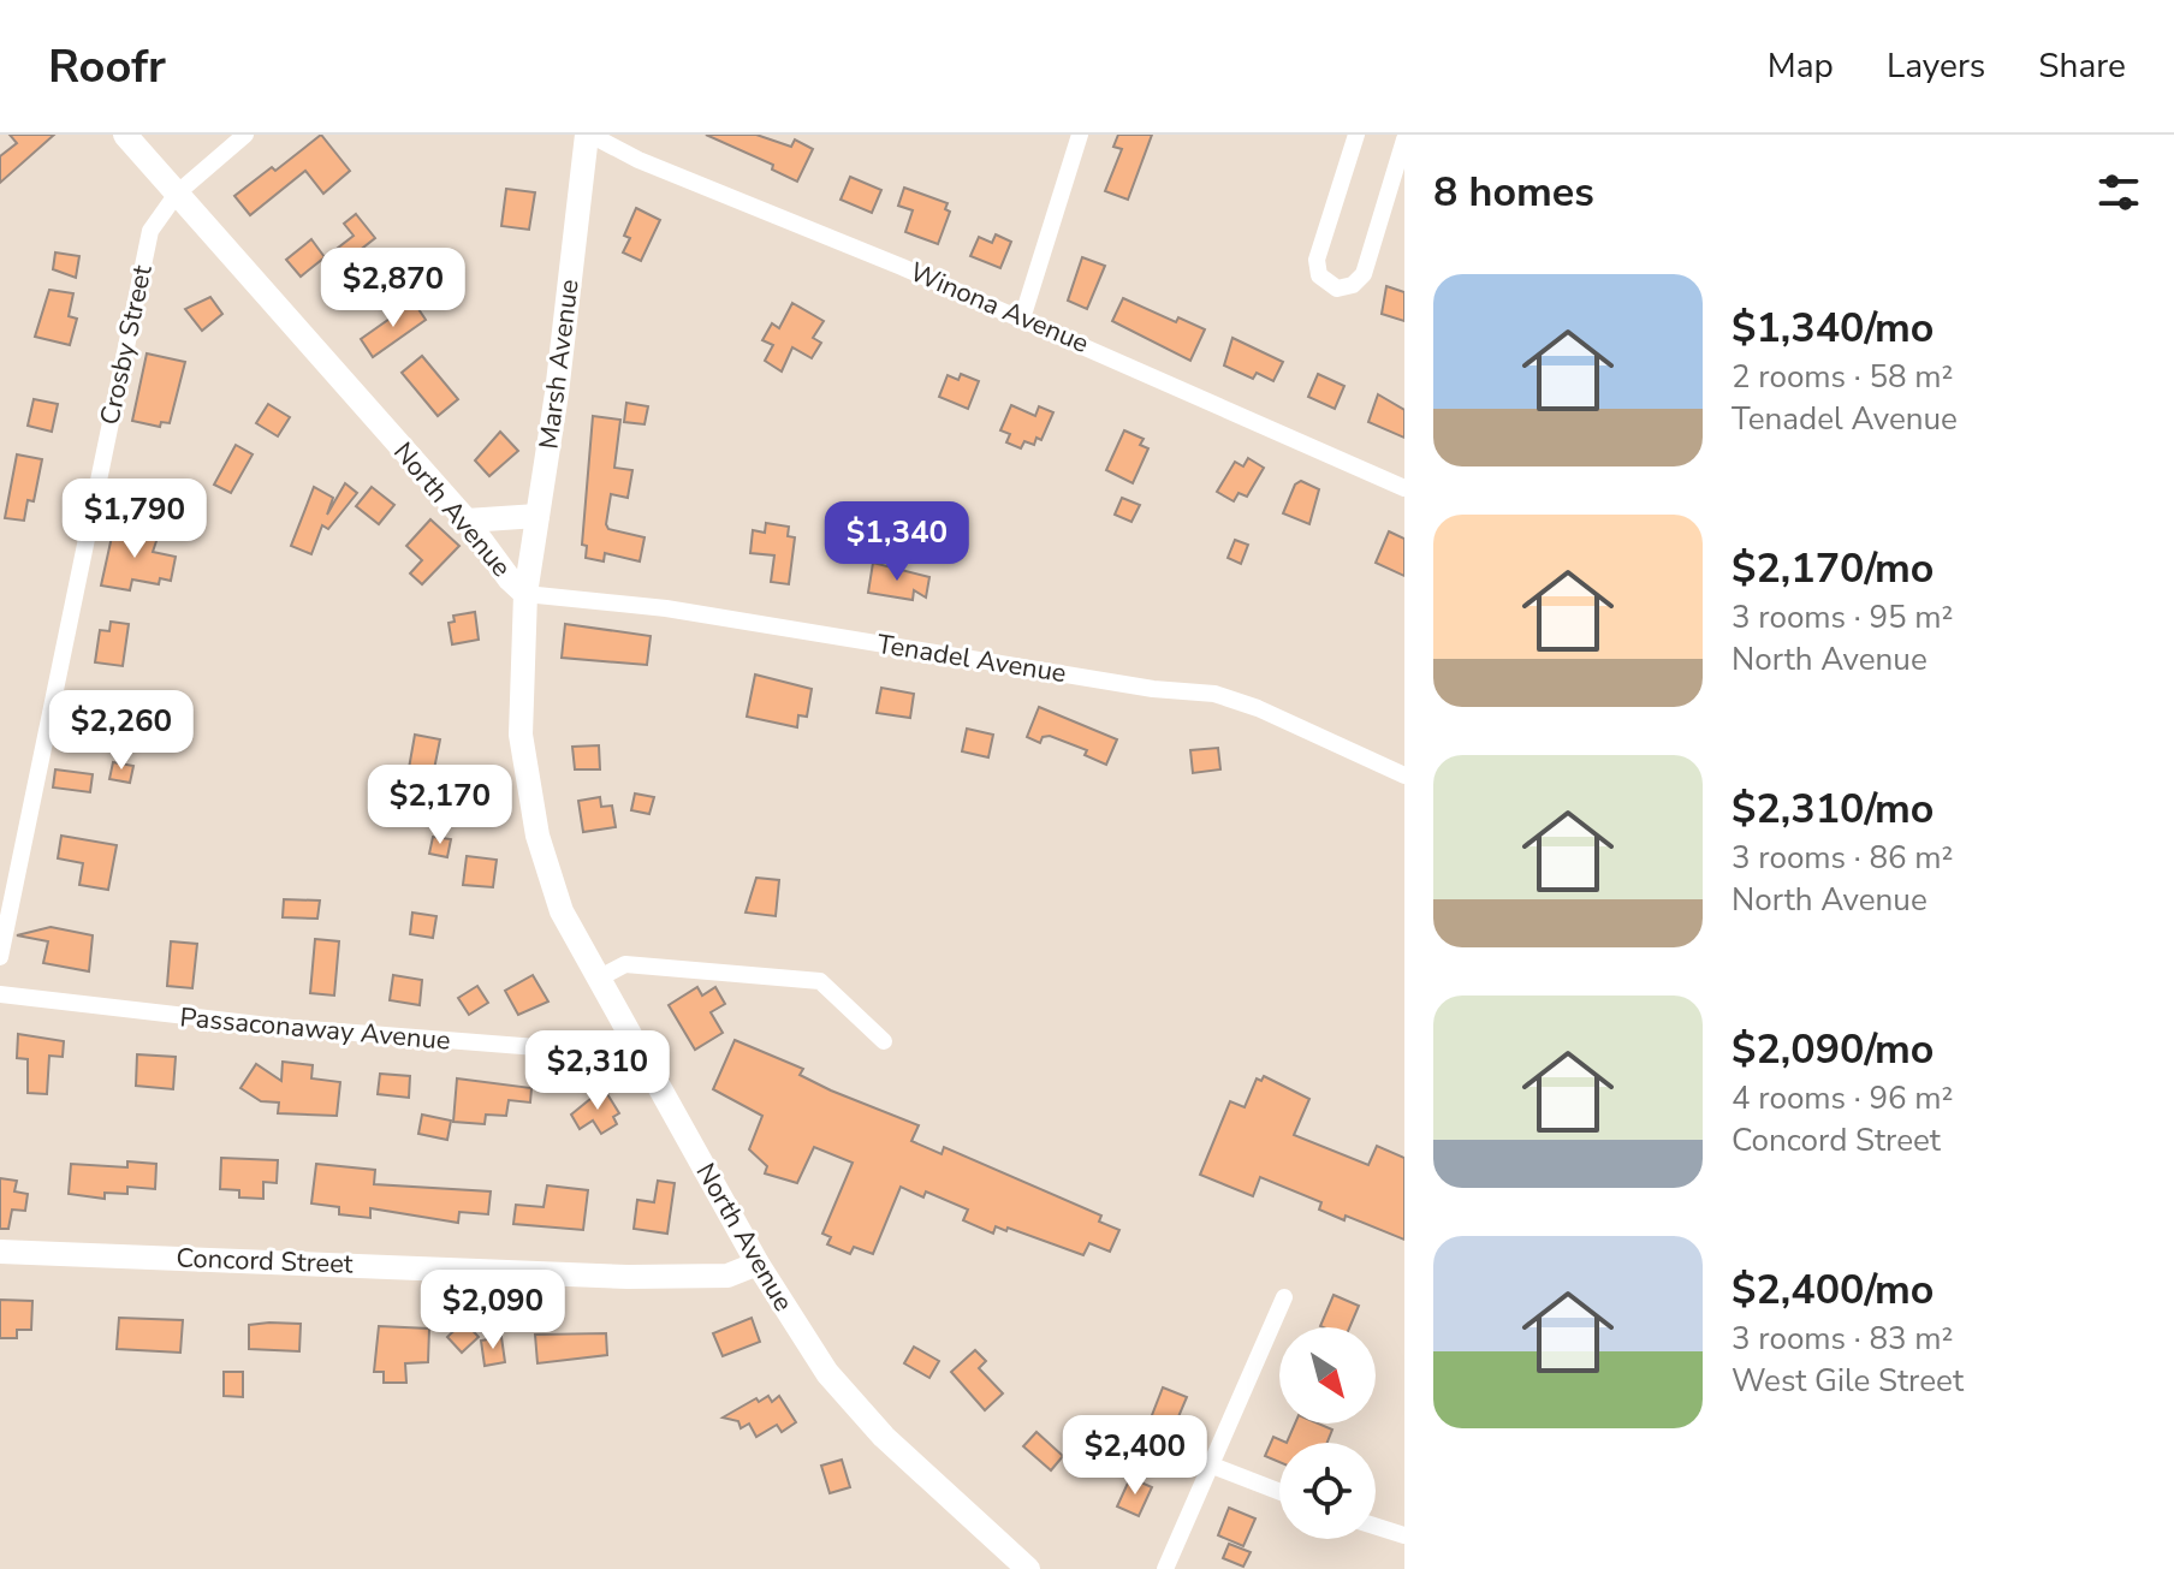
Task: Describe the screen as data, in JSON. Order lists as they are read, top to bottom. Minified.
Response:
{"streets":{"main road":["Marsh Avenue","North Avenue","Concord Street"],"street":["Winona Avenue","Crosby Street","Tenadel Avenue","Passaconaway Avenue"]},"crossings":[["Winona Avenue","Marsh Avenue"],["Crosby Street","North Avenue"],["Marsh Avenue","North Avenue"],["Marsh Avenue","Tenadel Avenue"],["North Avenue","Tenadel Avenue"],["North Avenue","Passaconaway Avenue"],["North Avenue","Concord Street"]],"north":"bottom right","page":{"header":"Roofr","nav":["Map","Layers","Share"],"heading":"8 homes","price":["$2,870","$1,790","$1,340","$2,260","$2,170","$2,310","$2,090","$2,400"],"list":[{"name":"$1,340/mo","note":"2 rooms · 58 m² · Tenadel Avenue"},{"name":"$2,170/mo","note":"3 rooms · 95 m² · North Avenue"},{"name":"$2,310/mo","note":"3 rooms · 86 m² · North Avenue"},{"name":"$2,090/mo","note":"4 rooms · 96 m² · Concord Street"},{"name":"$2,400/mo","note":"3 rooms · 83 m² · West Gile Street"}]}}
